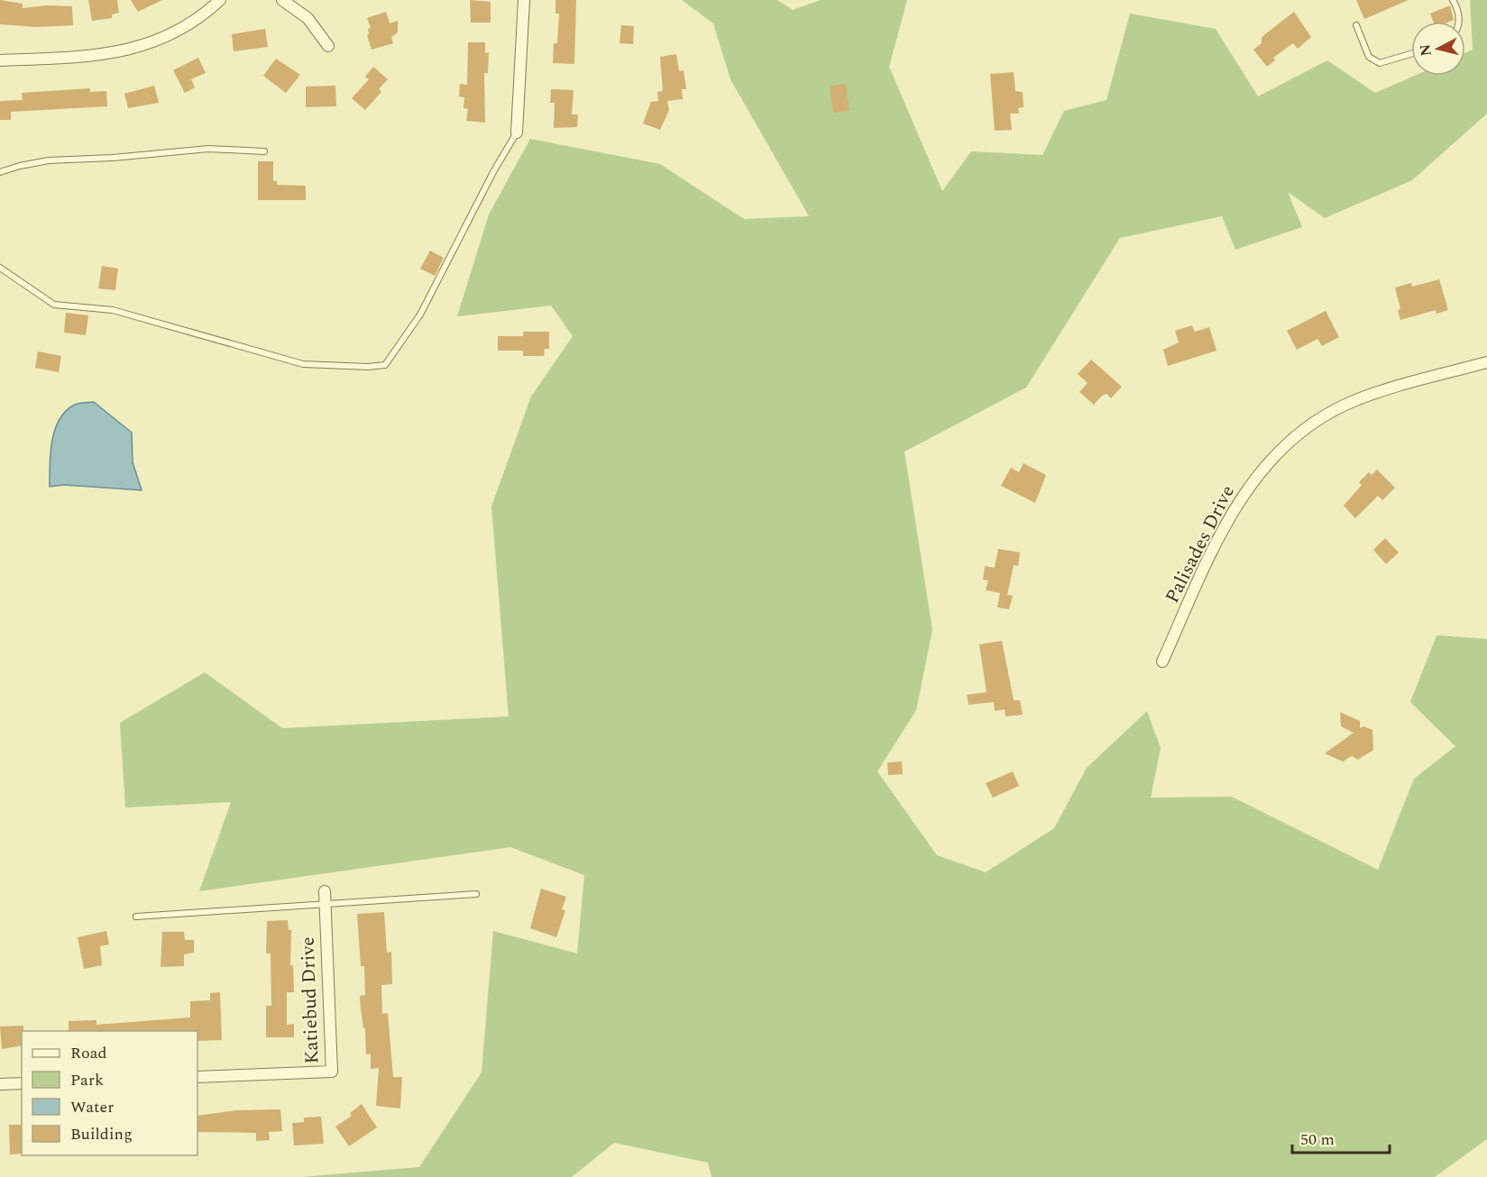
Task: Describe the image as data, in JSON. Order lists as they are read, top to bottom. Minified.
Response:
{"streets":{"street":["Palisades Drive","Katiebud Drive"]},"legend":["Road","Park","Water","Building"],"scale_bar":"50 m","north":"left"}
